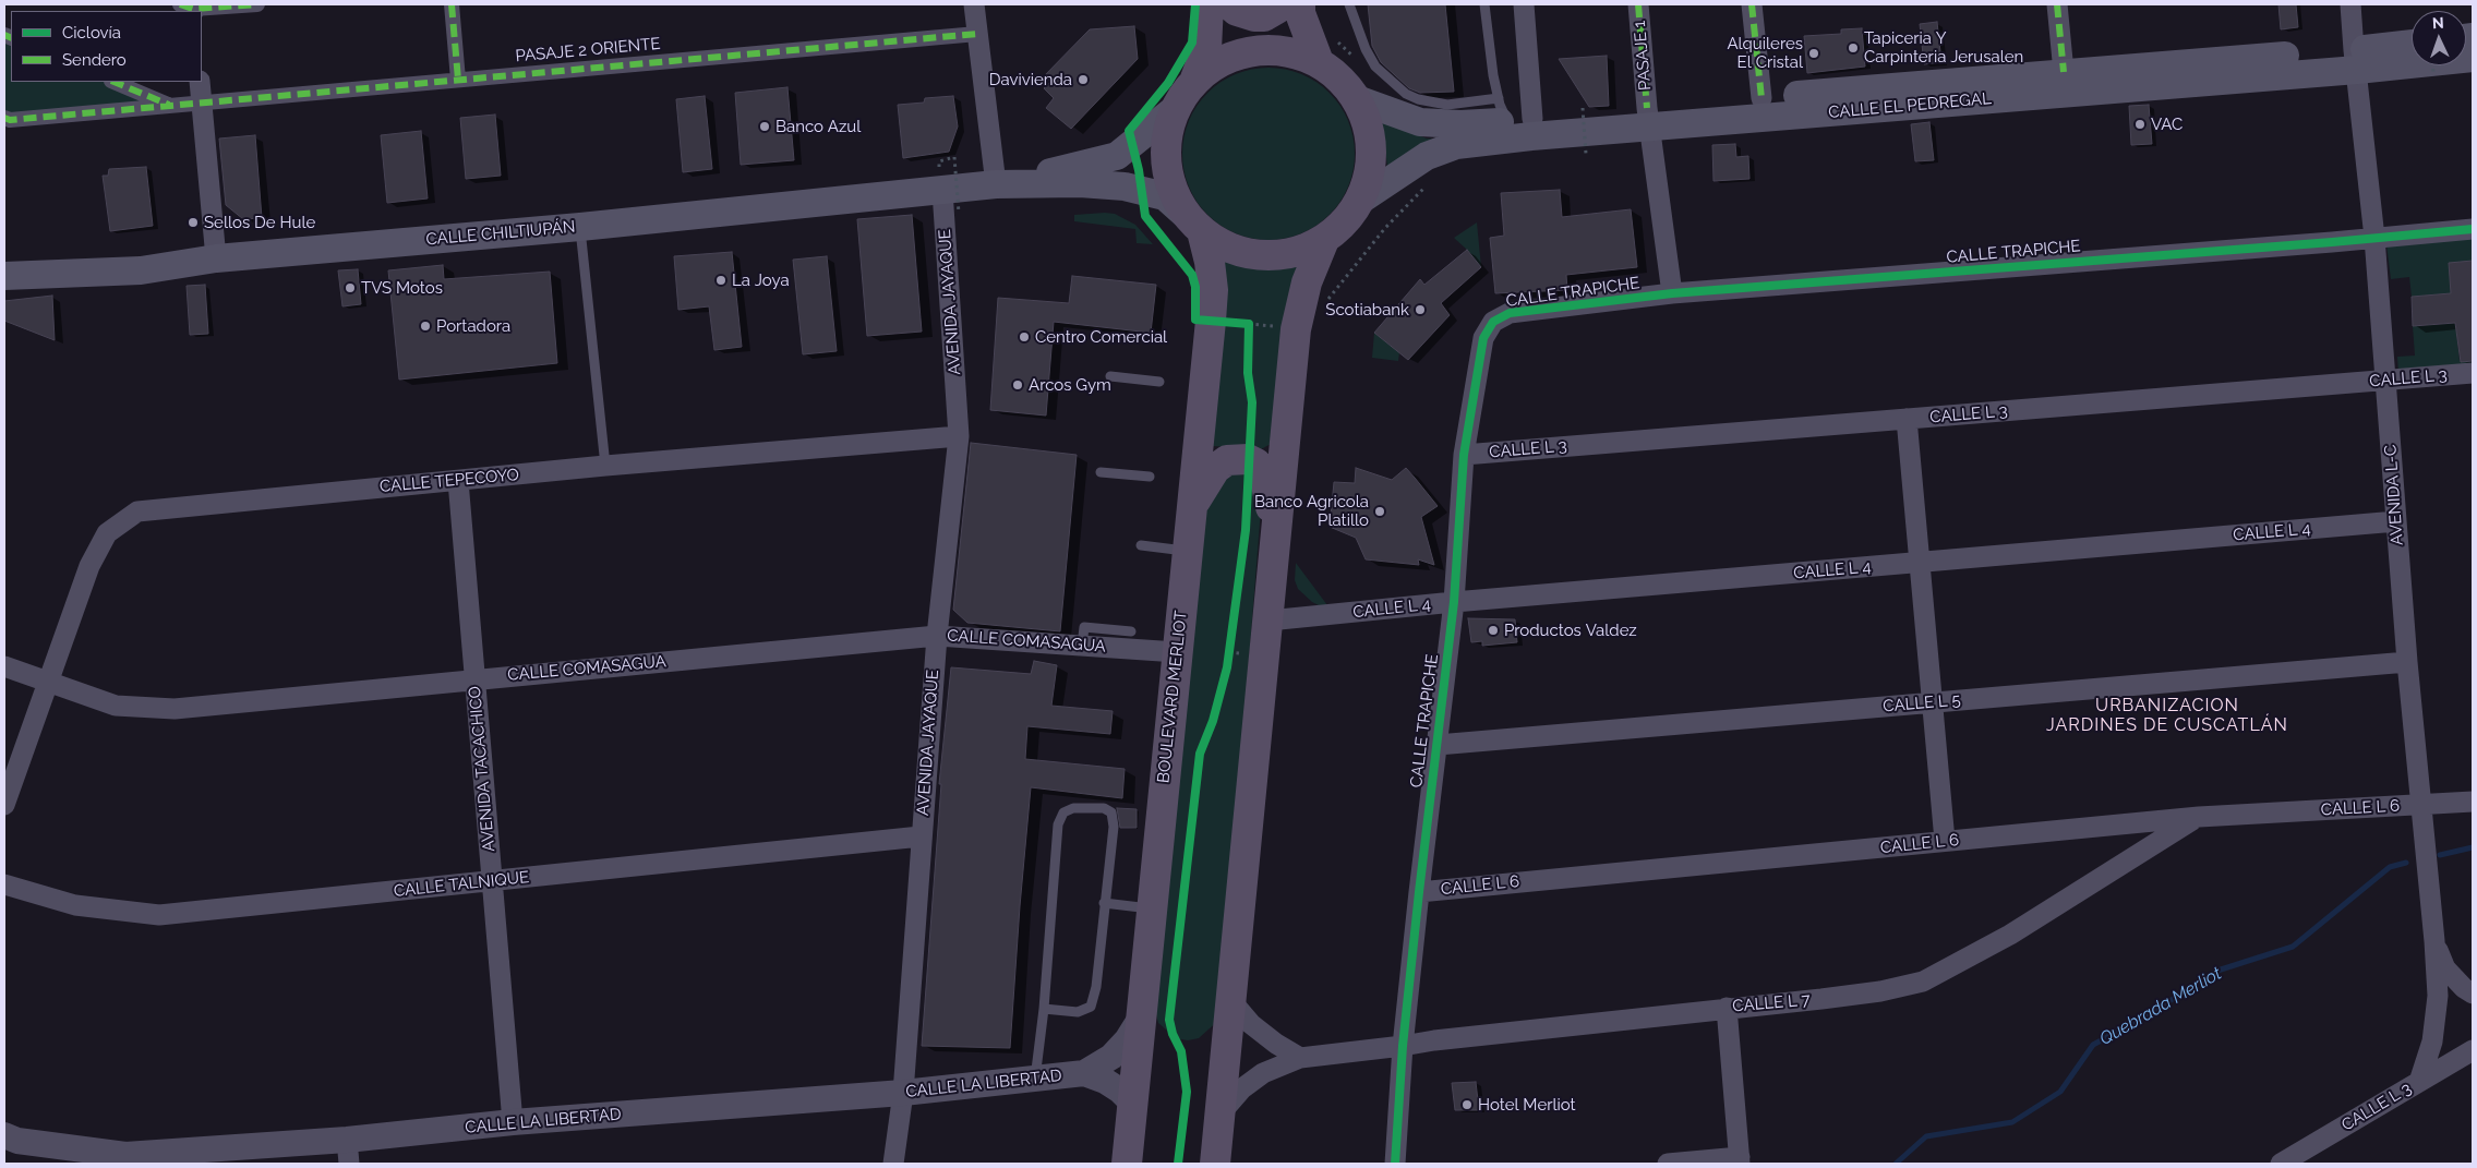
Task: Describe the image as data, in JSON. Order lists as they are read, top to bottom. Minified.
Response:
{"streets":{"main road":["CALLE EL PEDREGAL","CALLE CHILTIUPÁN","BOULEVARD MERLIOT"],"street":["PASAJE 2 ORIENTE","PASAJE 1","CALLE TRAPICHE","AVENIDA JAYAQUE","CALLE L 3","CALLE TEPECOYO","AVENIDA L-C","CALLE L 4","CALLE COMASAGUA","CALLE L 5","AVENIDA TACACHICO","CALLE L 6","CALLE TALNIQUE","CALLE L 7","CALLE LA LIBERTAD"]},"crossings":[["PASAJE 1","CALLE EL PEDREGAL"],["PASAJE 1","CALLE TRAPICHE"],["CALLE EL PEDREGAL","AVENIDA L-C"],["CALLE CHILTIUPÁN","AVENIDA JAYAQUE"],["CALLE CHILTIUPÁN","BOULEVARD MERLIOT"],["CALLE TRAPICHE","CALLE L 3"],["CALLE TRAPICHE","AVENIDA L-C"],["CALLE TRAPICHE","CALLE L 4"],["CALLE TRAPICHE","CALLE L 5"],["CALLE TRAPICHE","CALLE L 6"],["CALLE TRAPICHE","CALLE L 7"],["AVENIDA JAYAQUE","CALLE TEPECOYO"],["AVENIDA JAYAQUE","CALLE COMASAGUA"],["AVENIDA JAYAQUE","CALLE TALNIQUE"],["AVENIDA JAYAQUE","CALLE LA LIBERTAD"],["CALLE L 3","AVENIDA L-C"],["CALLE TEPECOYO","CALLE COMASAGUA"],["CALLE TEPECOYO","AVENIDA TACACHICO"],["AVENIDA L-C","CALLE L 4"],["AVENIDA L-C","CALLE L 5"],["AVENIDA L-C","CALLE L 6"],["CALLE COMASAGUA","BOULEVARD MERLIOT"],["CALLE COMASAGUA","AVENIDA TACACHICO"],["BOULEVARD MERLIOT","CALLE LA LIBERTAD"],["AVENIDA TACACHICO","CALLE TALNIQUE"],["AVENIDA TACACHICO","CALLE LA LIBERTAD"],["CALLE L 6","CALLE L 7"]],"districts":["URBANIZACION JARDINES DE CUSCATLÁN"],"water":["Quebrada Merliot"],"places":["Tapiceria Y Carpinteria Jerusalen","Alquileres El Cristal","Davivienda","VAC","Banco Azul","Sellos De Hule","La Joya","TVS Motos","Scotiabank","Portadora","Centro Comercial","Arcos Gym","Banco Agricola Platillo","Productos Valdez","Hotel Merliot"],"legend":["Ciclovía","Sendero"],"north":"top"}
